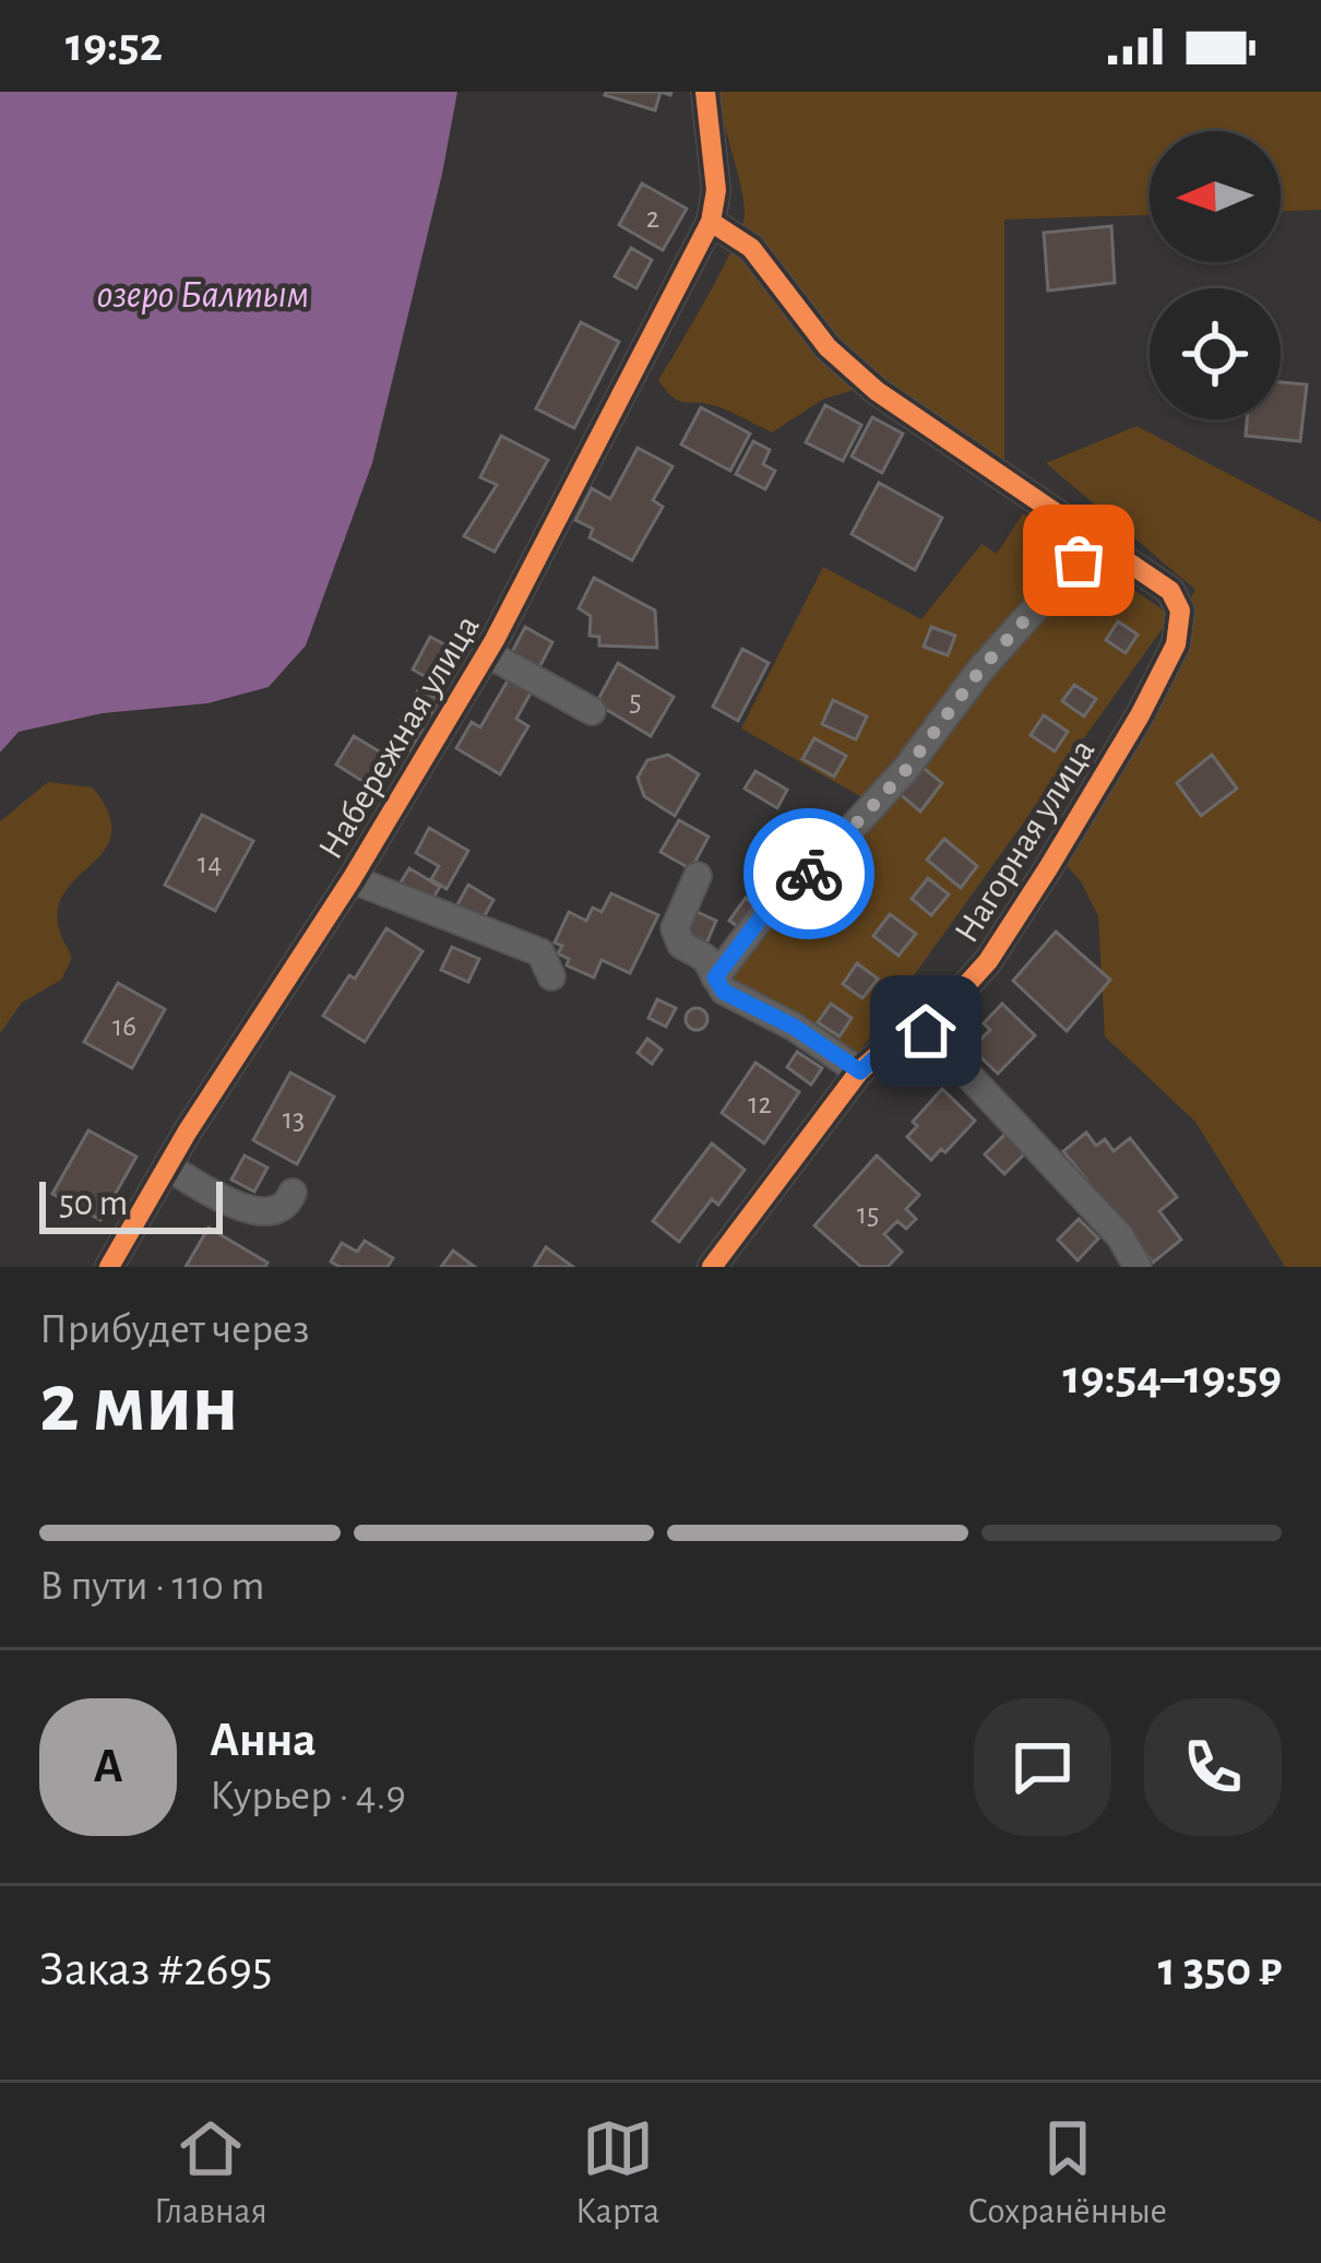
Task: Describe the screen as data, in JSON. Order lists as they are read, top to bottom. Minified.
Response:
{"streets":{"street":["Набережная улица","Нагорная улица"]},"water":["озеро Балтым"],"house_numbers":["2","5","14","16","12","13","15"],"scale_bar":"50 m","north":"left","page":{"status":"19:52","scale":"50 m","heading":["2 мин","Прибудет через","19:54–19:59"],"panel":["Анна","Курьер · 4.9","Заказ #2695","1 350 ₽"],"bar":"В пути · 110 m","round":"А","tabs":["Главная","Карта","Сохранённые"]}}
